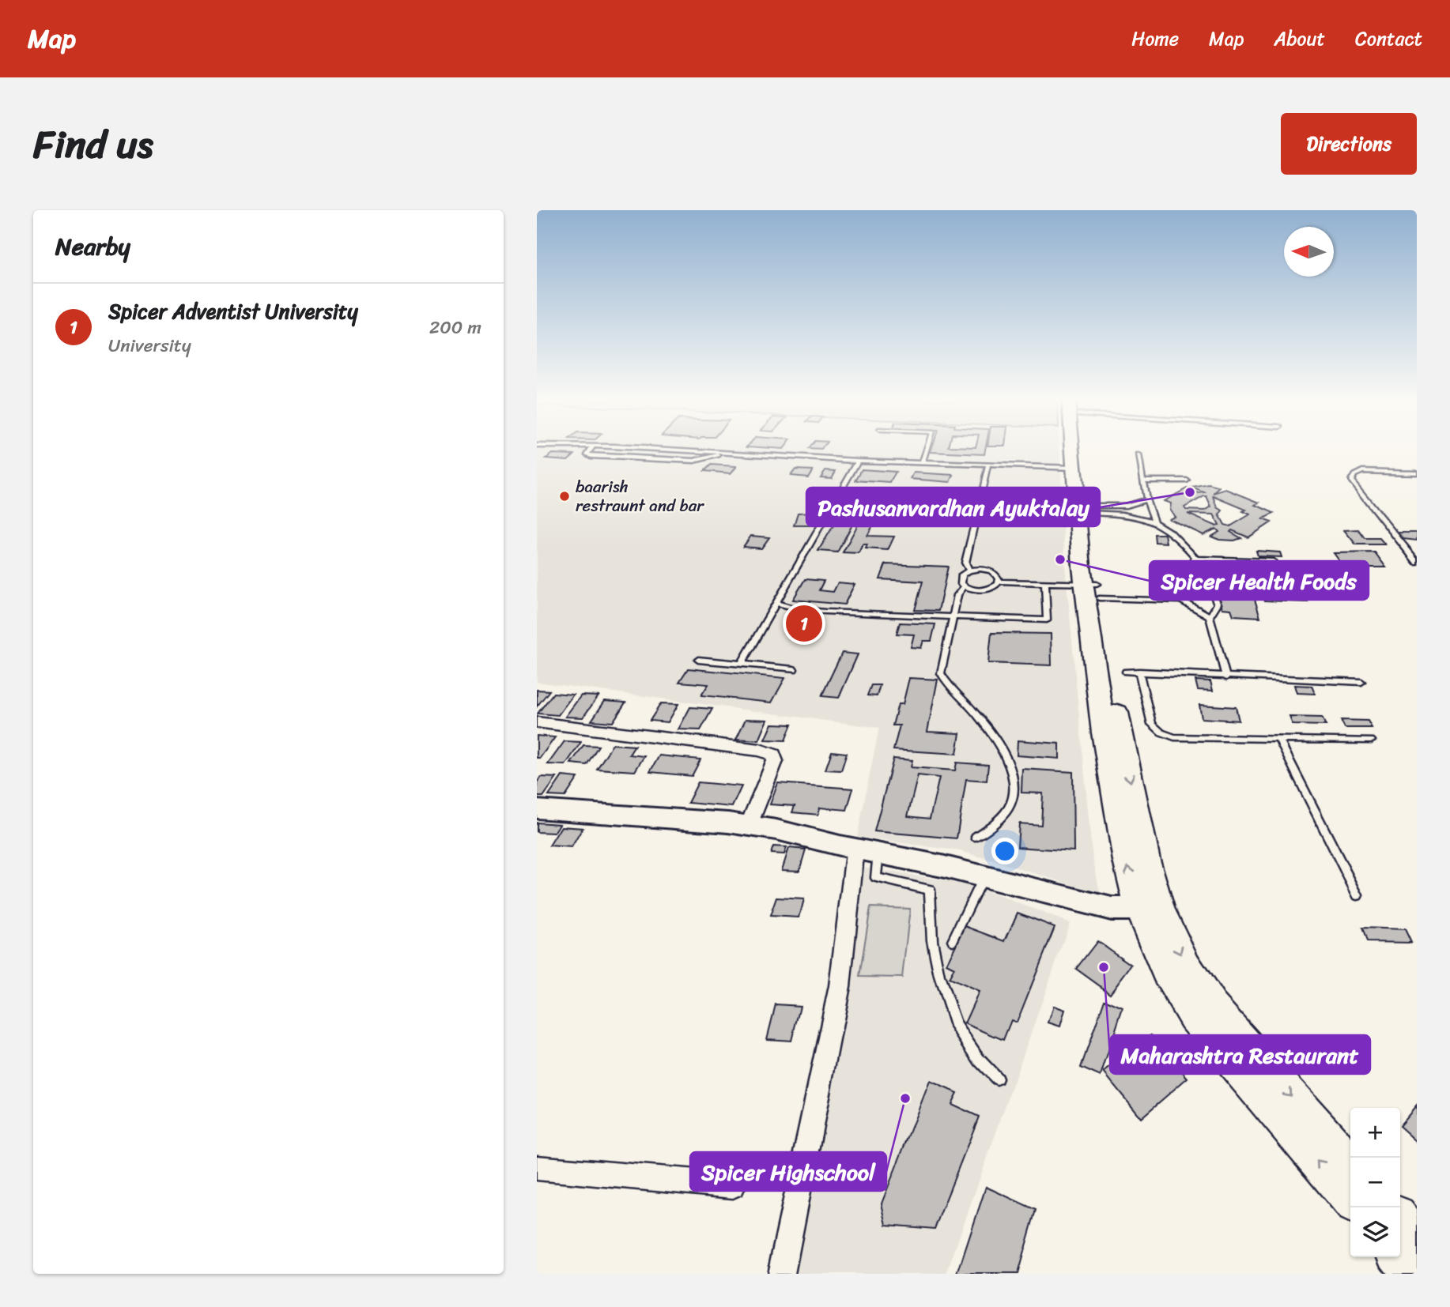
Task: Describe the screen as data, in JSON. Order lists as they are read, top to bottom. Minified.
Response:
{"places":["Pashusanvardhan Ayuktalay","baarish restraunt and bar","Spicer Health Foods","Maharashtra Restaurant","Spicer Highschool"],"north":"left","page":{"header":"Map","nav":["Home","Map","About","Contact"],"title":"Find us","buttons":"Directions","heading":"Nearby","list":[{"mark":"1","name":"Spicer Adventist University","note":"University","value":"200 m"}],"pins":"1","map_buttons":["+","−"]}}
